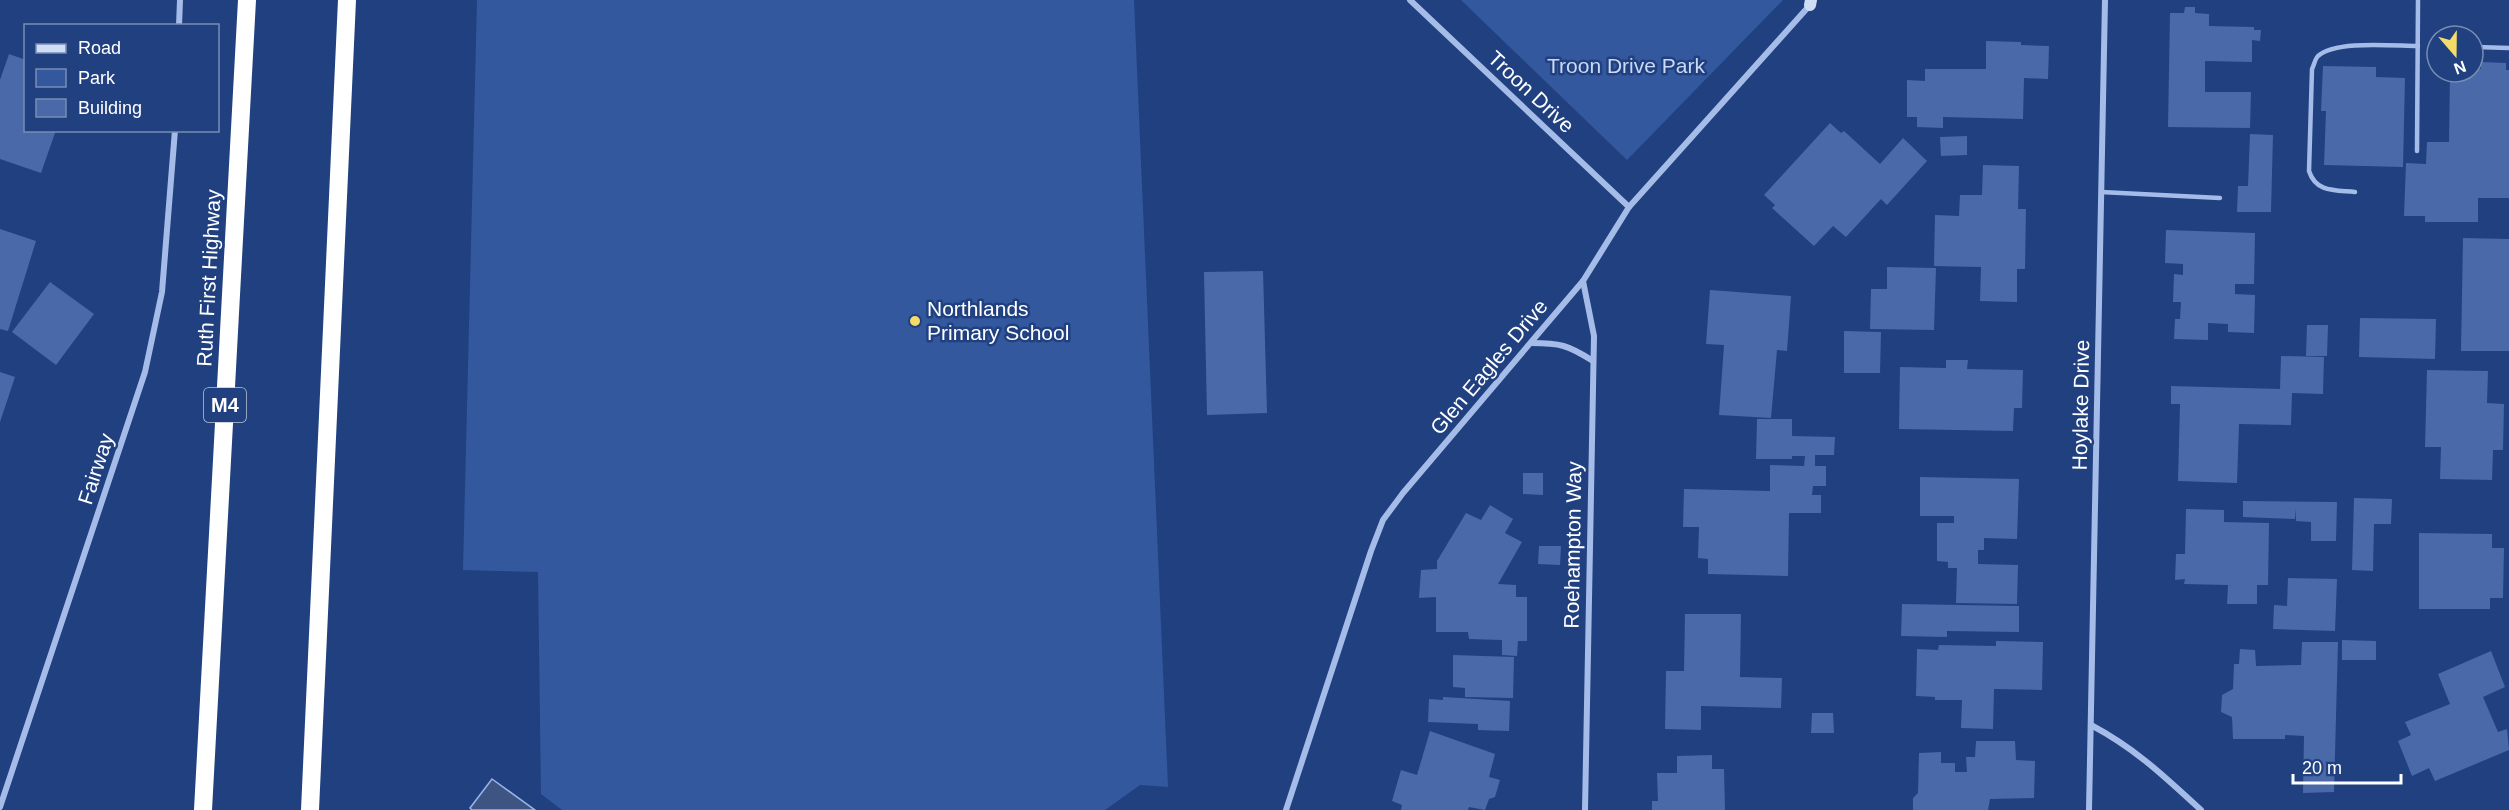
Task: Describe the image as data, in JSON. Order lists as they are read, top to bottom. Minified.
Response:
{"streets":{"highway":["Ruth First Highway","M4"],"street":["Troon Drive","Glen Eagles Drive","Hoylake Drive","Fairway","Roehampton Way"]},"crossings":[["Troon Drive","Glen Eagles Drive"],["Glen Eagles Drive","Roehampton Way"]],"parks":["Troon Drive Park"],"places":["Northlands Primary School"],"legend":["Road","Park","Building"],"scale_bar":"20 m","north":"bottom"}
